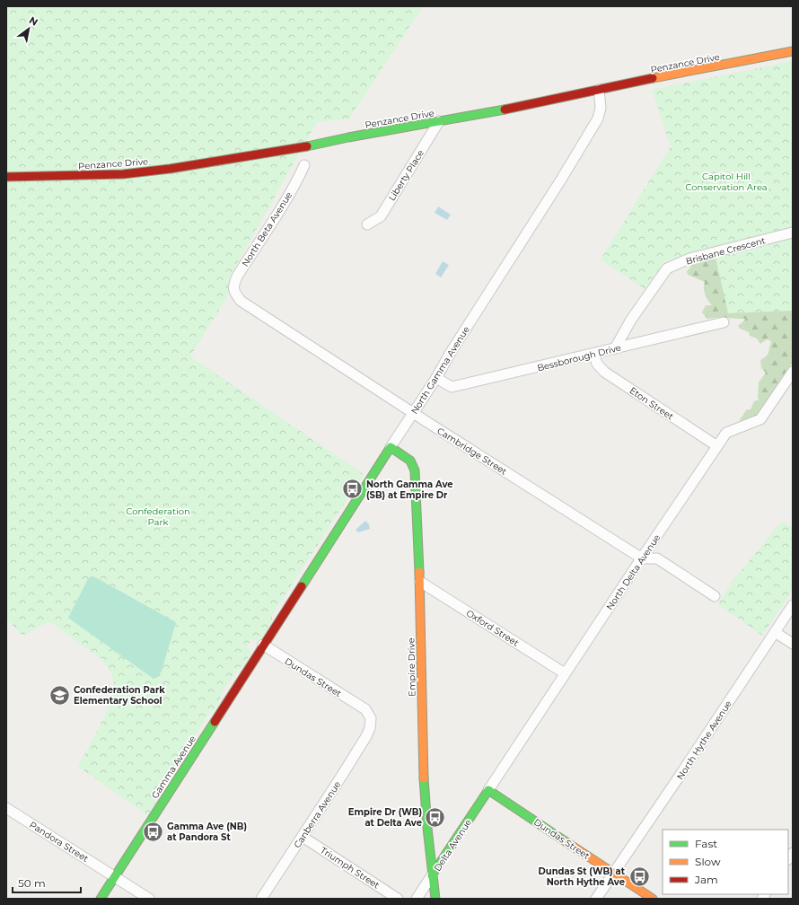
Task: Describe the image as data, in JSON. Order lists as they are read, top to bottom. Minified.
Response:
{"streets":{"street":["Penzance Drive","Liberty Place","North Beta Avenue","Brisbane Crescent","Bessborough Drive","North Gamma Avenue","Eton Street","Cambridge Street","North Delta Avenue","Oxford Street","Empire Drive","Dundas Street","North Hythe Avenue","Gamma Avenue","Canberra Avenue","Pandora Street","Delta Avenue","Triumph Street"]},"crossings":[["Penzance Drive","Liberty Place"],["Penzance Drive","North Gamma Avenue"],["North Beta Avenue","Cambridge Street"],["Brisbane Crescent","Bessborough Drive"],["Bessborough Drive","North Gamma Avenue"],["Bessborough Drive","Eton Street"],["North Gamma Avenue","Cambridge Street"],["North Gamma Avenue","Empire Drive"],["North Gamma Avenue","Dundas Street"],["North Gamma Avenue","Gamma Avenue"],["Eton Street","North Delta Avenue"],["Cambridge Street","North Delta Avenue"],["North Delta Avenue","Oxford Street"],["North Delta Avenue","Dundas Street"],["North Delta Avenue","Delta Avenue"],["Oxford Street","Empire Drive"],["Empire Drive","Delta Avenue"],["Dundas Street","North Hythe Avenue"],["Dundas Street","Gamma Avenue"],["Dundas Street","Canberra Avenue"],["Dundas Street","Delta Avenue"],["Gamma Avenue","Pandora Street"],["Canberra Avenue","Triumph Street"]],"parks":["Capitol Hill Conservation Area","Confederation Park"],"places":{"bus stop":["North Gamma Ave (SB) at Empire Dr","Empire Dr (WB) at Delta Ave","Gamma Ave (NB) at Pandora St","Dundas St (WB) at North Hythe Ave"],"school or university":["Confederation Park Elementary School"]},"legend":["Fast","Slow","Jam"],"scale_bar":"50 m","north":"top right"}
